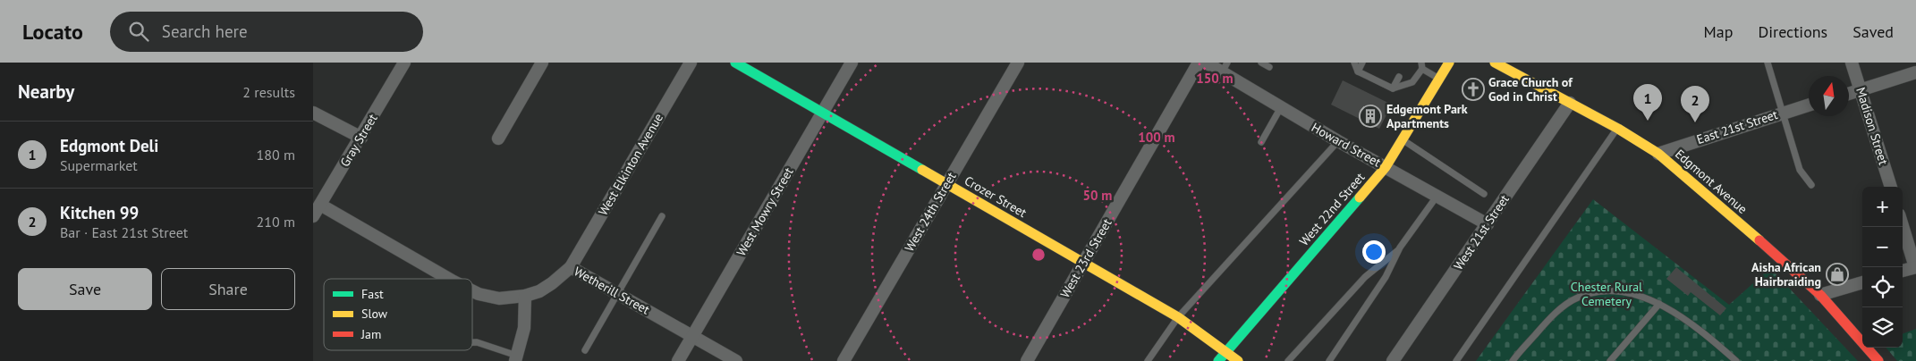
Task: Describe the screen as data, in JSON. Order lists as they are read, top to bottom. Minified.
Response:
{"streets":{"street":["Madison Street","East 21st Street","Gray Street","Howard Street","West Elkinton Avenue","Edgmont Avenue","Crozer Street","West 22nd Street","West Mowry Street","West 24th Street","West 21st Street","West 23rd Street","Wetherill Street"]},"crossings":[["East 21st Street","Edgmont Avenue"],["Gray Street","Wetherill Street"],["Howard Street","West 22nd Street"],["Howard Street","West 21st Street"],["West Elkinton Avenue","Wetherill Street"],["Edgmont Avenue","West 21st Street"],["Crozer Street","West 22nd Street"],["Crozer Street","West Mowry Street"],["Crozer Street","West 24th Street"],["Crozer Street","West 23rd Street"],["West Mowry Street","Wetherill Street"]],"parks":["Chester Rural Cemetery"],"places":{"church":["Grace Church of God in Christ"],"building":["Edgemont Park Apartments"],"shop":["Aisha African Hairbraiding"]},"legend":["Fast","Slow","Jam"],"north":"top","page":{"header":"Locato","search":"Search here","nav":["Map","Directions","Saved"],"heading":["Nearby","2 results"],"pins":["1","2"],"list":[{"mark":"1","name":"Edgmont Deli","note":"Supermarket","value":"180 m"},{"mark":"2","name":"Kitchen 99","note":"Bar · East 21st Street","value":"210 m"}],"map_buttons":["+","−"],"buttons":["Save","Share"]},"rings":["150 m","100 m","50 m"]}
